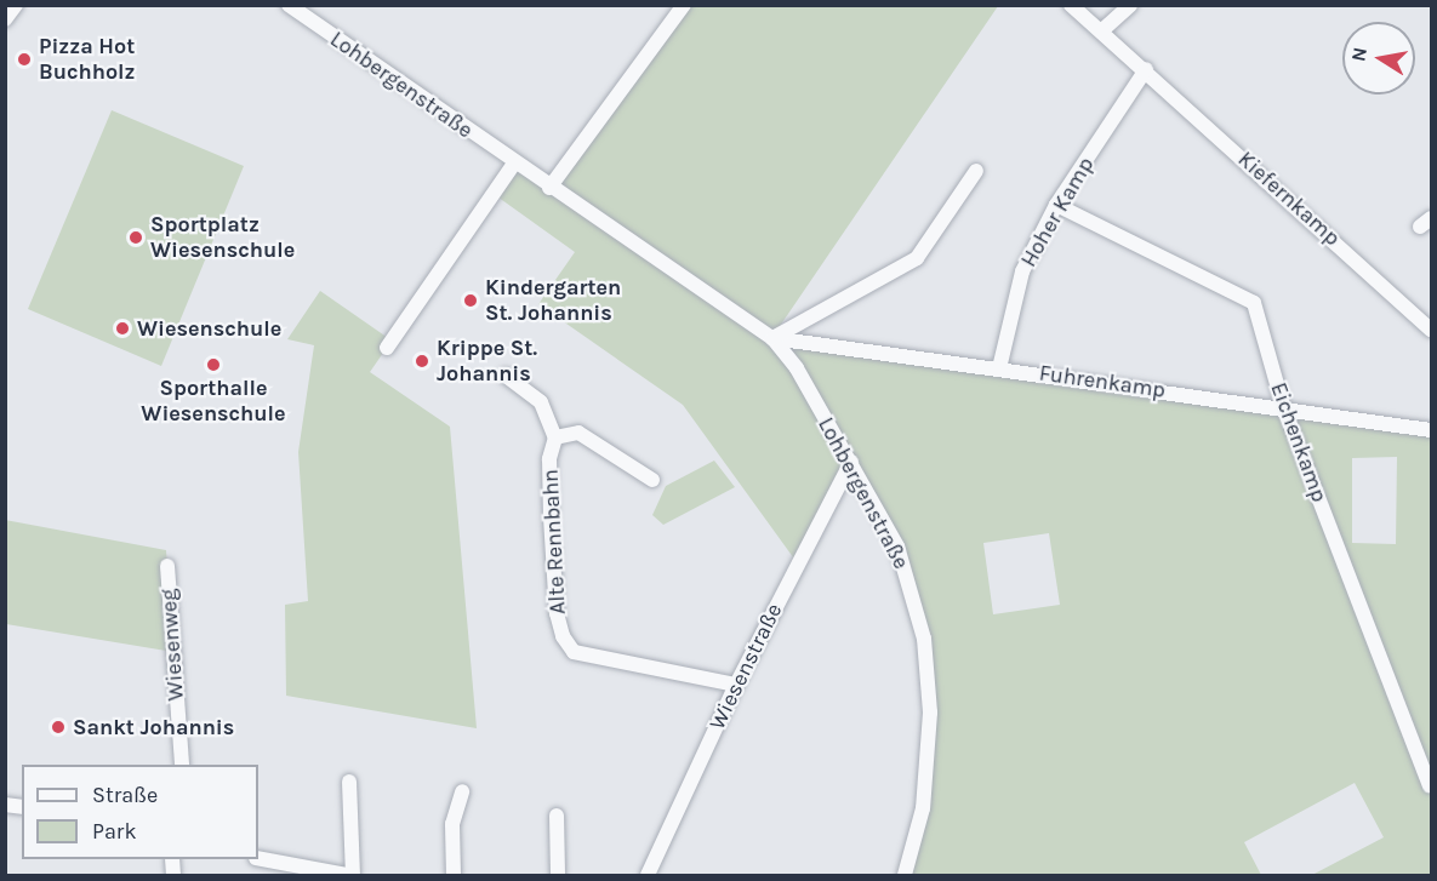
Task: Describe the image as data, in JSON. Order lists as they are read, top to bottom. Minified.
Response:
{"streets":{"street":["Lohbergenstraße","Kiefernkamp","Hoher Kamp","Fuhrenkamp","Eichenkamp","Alte Rennbahn","Wiesenweg","Wiesenstraße"]},"crossings":[["Lohbergenstraße","Fuhrenkamp"],["Lohbergenstraße","Wiesenstraße"],["Kiefernkamp","Hoher Kamp"],["Hoher Kamp","Fuhrenkamp"],["Hoher Kamp","Eichenkamp"],["Fuhrenkamp","Eichenkamp"],["Alte Rennbahn","Wiesenstraße"]],"places":["Pizza Hot Buchholz","Sportplatz Wiesenschule","Kindergarten St. Johannis","Wiesenschule","Krippe St. Johannis","Sporthalle Wiesenschule","Sankt Johannis"],"legend":["Straße","Park"],"north":"left"}
